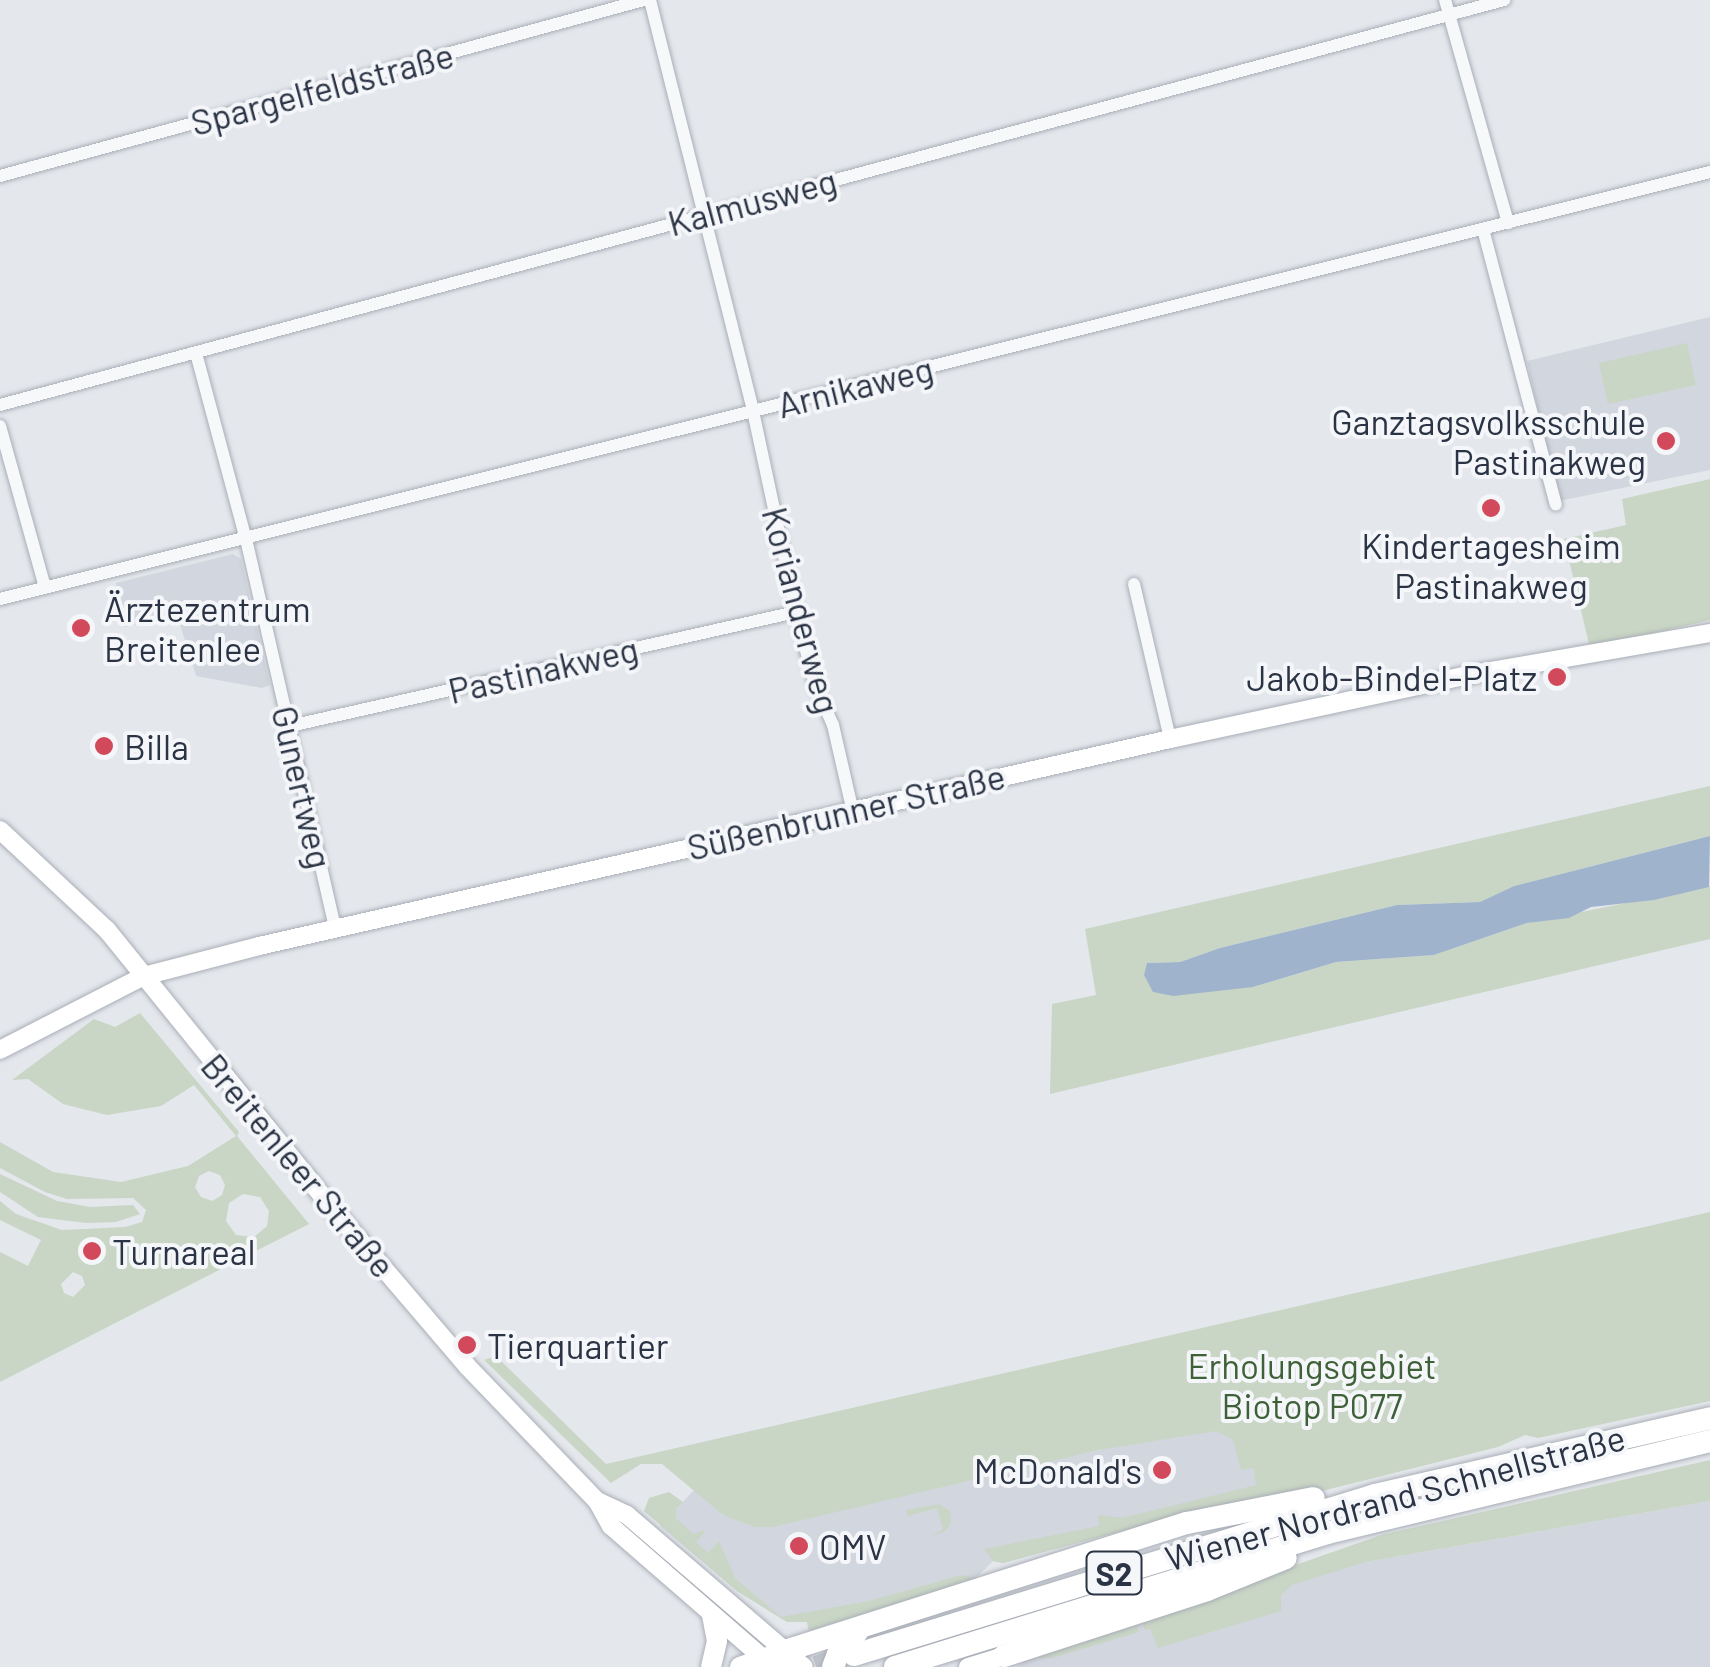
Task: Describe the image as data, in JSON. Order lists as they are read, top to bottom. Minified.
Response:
{"streets":{"highway":["Wiener Nordrand Schnellstraße","S2"],"street":["Spargelfeldstraße","Kalmusweg","Arnikaweg","Korianderweg","Pastinakweg","Gunertweg","Süßenbrunner Straße","Breitenleer Straße"]},"crossings":[["Spargelfeldstraße","Korianderweg"],["Kalmusweg","Korianderweg"],["Kalmusweg","Gunertweg"],["Arnikaweg","Korianderweg"],["Arnikaweg","Gunertweg"],["Korianderweg","Pastinakweg"],["Korianderweg","Süßenbrunner Straße"],["Pastinakweg","Gunertweg"],["Gunertweg","Süßenbrunner Straße"],["Süßenbrunner Straße","Breitenleer Straße"]],"parks":["Erholungsgebiet Biotop P077"],"places":["Ganztagsvolksschule Pastinakweg","Kindertagesheim Pastinakweg","Ärztezentrum Breitenlee","Jakob-Bindel-Platz","Billa","Turnareal","Tierquartier","McDonald's","OMV"]}
